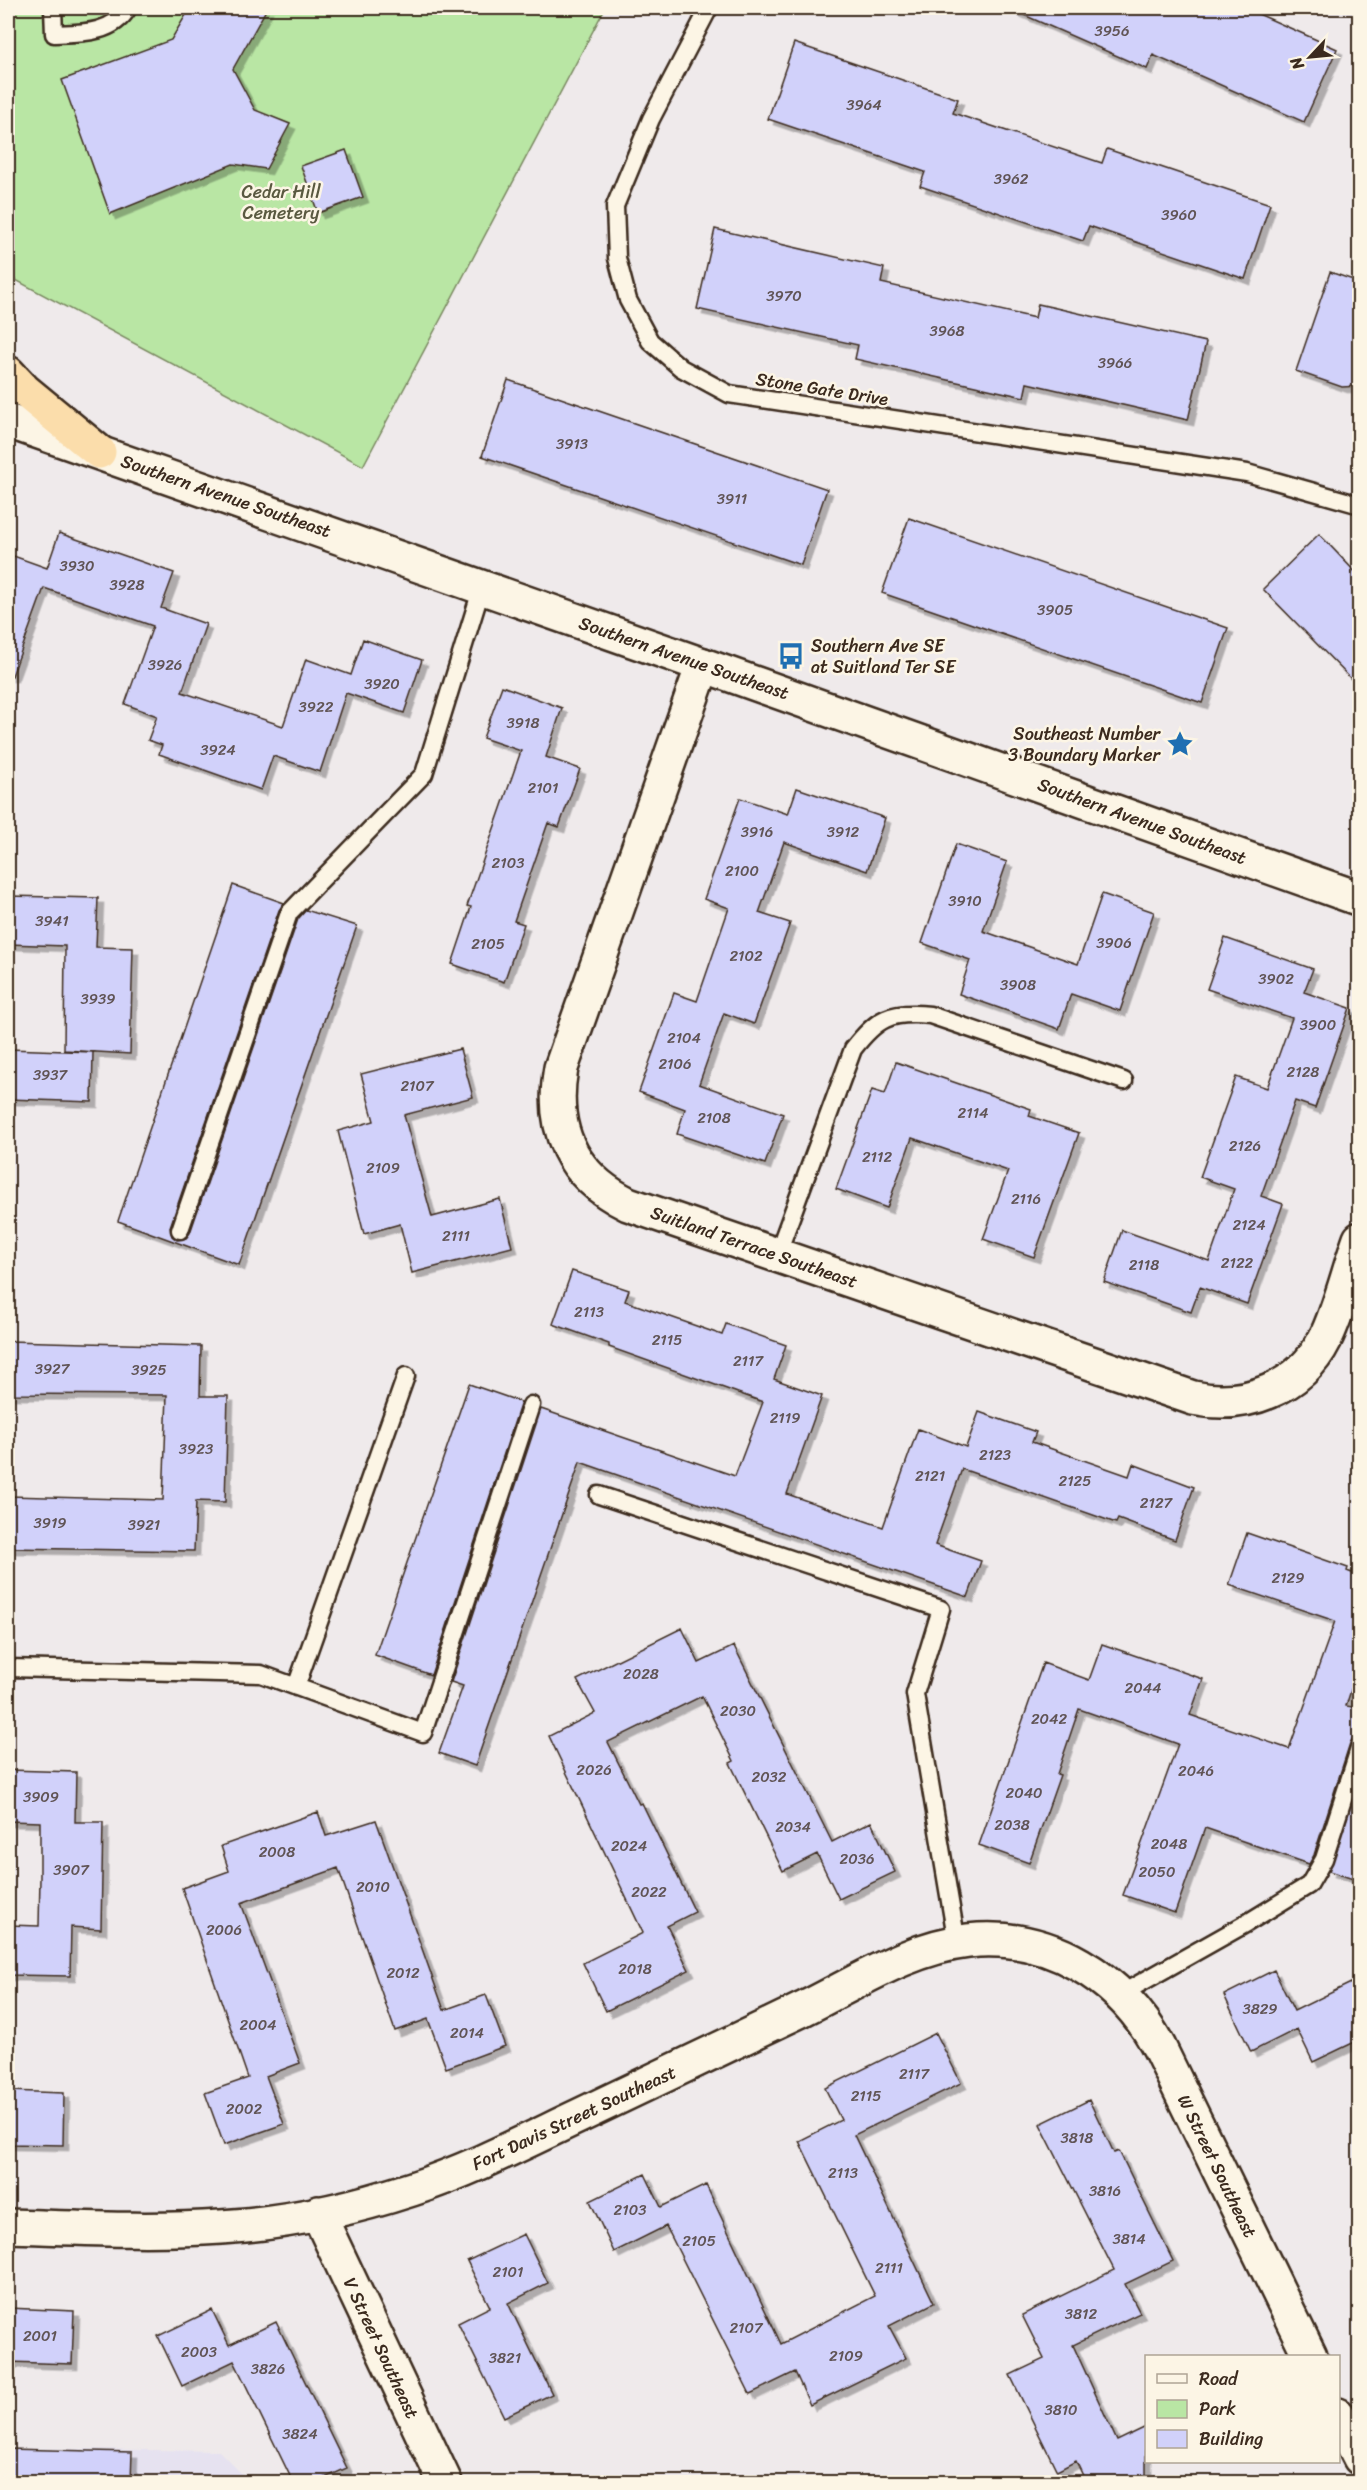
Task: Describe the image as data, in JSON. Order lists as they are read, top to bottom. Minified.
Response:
{"streets":{"street":["Southern Avenue Southeast","Suitland Terrace Southeast","Fort Davis Street Southeast","W Street Southeast","V Street Southeast"],"lane":["Stone Gate Drive"]},"crossings":[["Southern Avenue Southeast","Suitland Terrace Southeast"],["Fort Davis Street Southeast","W Street Southeast"],["Fort Davis Street Southeast","V Street Southeast"]],"parks":["Cedar Hill Cemetery"],"places":{"bus stop":["Southern Ave SE at Suitland Ter SE"],"place":["Southeast Number 3 Boundary Marker"]},"house_numbers":["3956","3964","3962","3960","3970","3968","3966","3913","3911","3930","3928","3905","3926","3920","3922","3918","3924","2101","3916","3912","2103","2100","3910","3941","3906","2105","2102","3902","3908","3939","3900","2104","2106","2128","3937","2107","2114","2108","2126","2112","2109","2116","2124","2111","2122","2118","2113","2115","2117","3927","3925","2119","3923","2123","2121","2125","2127","3919","3921","2129","2028","2044","2030","2042","2026","2046","2032","2040","3909","2038","2034","2048","2024","2008","2036","3907","2050","2010","2022","2006","2018","2012","3829","2004","2014","2117","2115","2002","3818","2113","3816","2103","3814","2105","2111","2101","3812","2107","2001","2003","2109","3821","3826","3810","3824"],"legend":["Road","Park","Building"],"north":"bottom left"}
